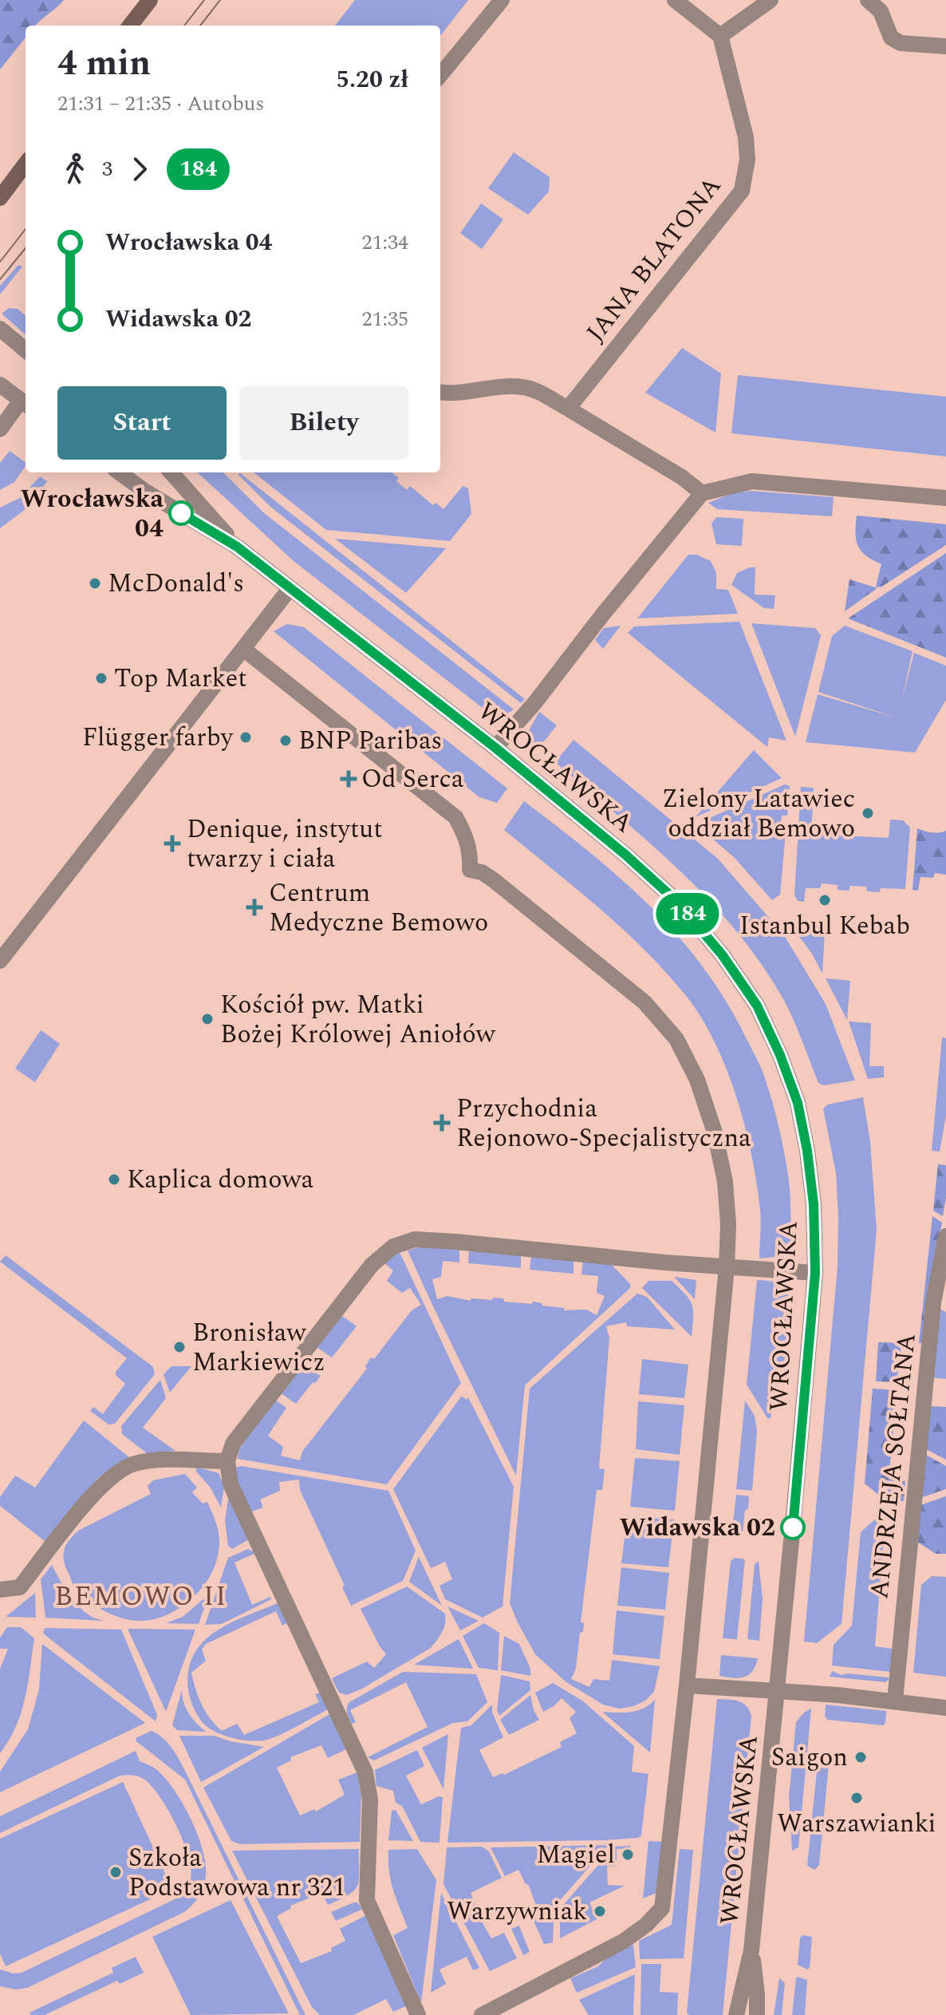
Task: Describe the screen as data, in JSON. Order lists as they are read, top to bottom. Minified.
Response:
{"streets":{"street":["JANA BLATONA","WROCŁAWSKA","ANDRZEJA SOŁTANA"]},"districts":["BEMOWO II"],"places":{"other":["Wrocławska 04","McDonald's","Top Market","Flügger farby","BNP Paribas","Zielony Latawiec oddział Bemowo","Istanbul Kebab","Kościół pw. Matki Bożej Królowej Aniołów","Kaplica domowa","Bronisław Markiewicz","Widawska 02","Saigon","Warszawianki","Magiel","Szkoła Podstawowa nr 321","Warzywniak"],"health":["Od Serca","Denique, instytut twarzy i ciała","Centrum Medyczne Bemowo","Przychodnia Rejonowo-Specjalistyczna"]},"lines":["bus line 184"],"page":{"on_map":"184","heading":["4 min","21:31 – 21:35 · Autobus","5.20 zł"],"legs":["3","184"],"list":[{"name":"Wrocławska 04","value":"21:34"},{"name":"Widawska 02","value":"21:35"}],"buttons":["Start","Bilety"]}}
